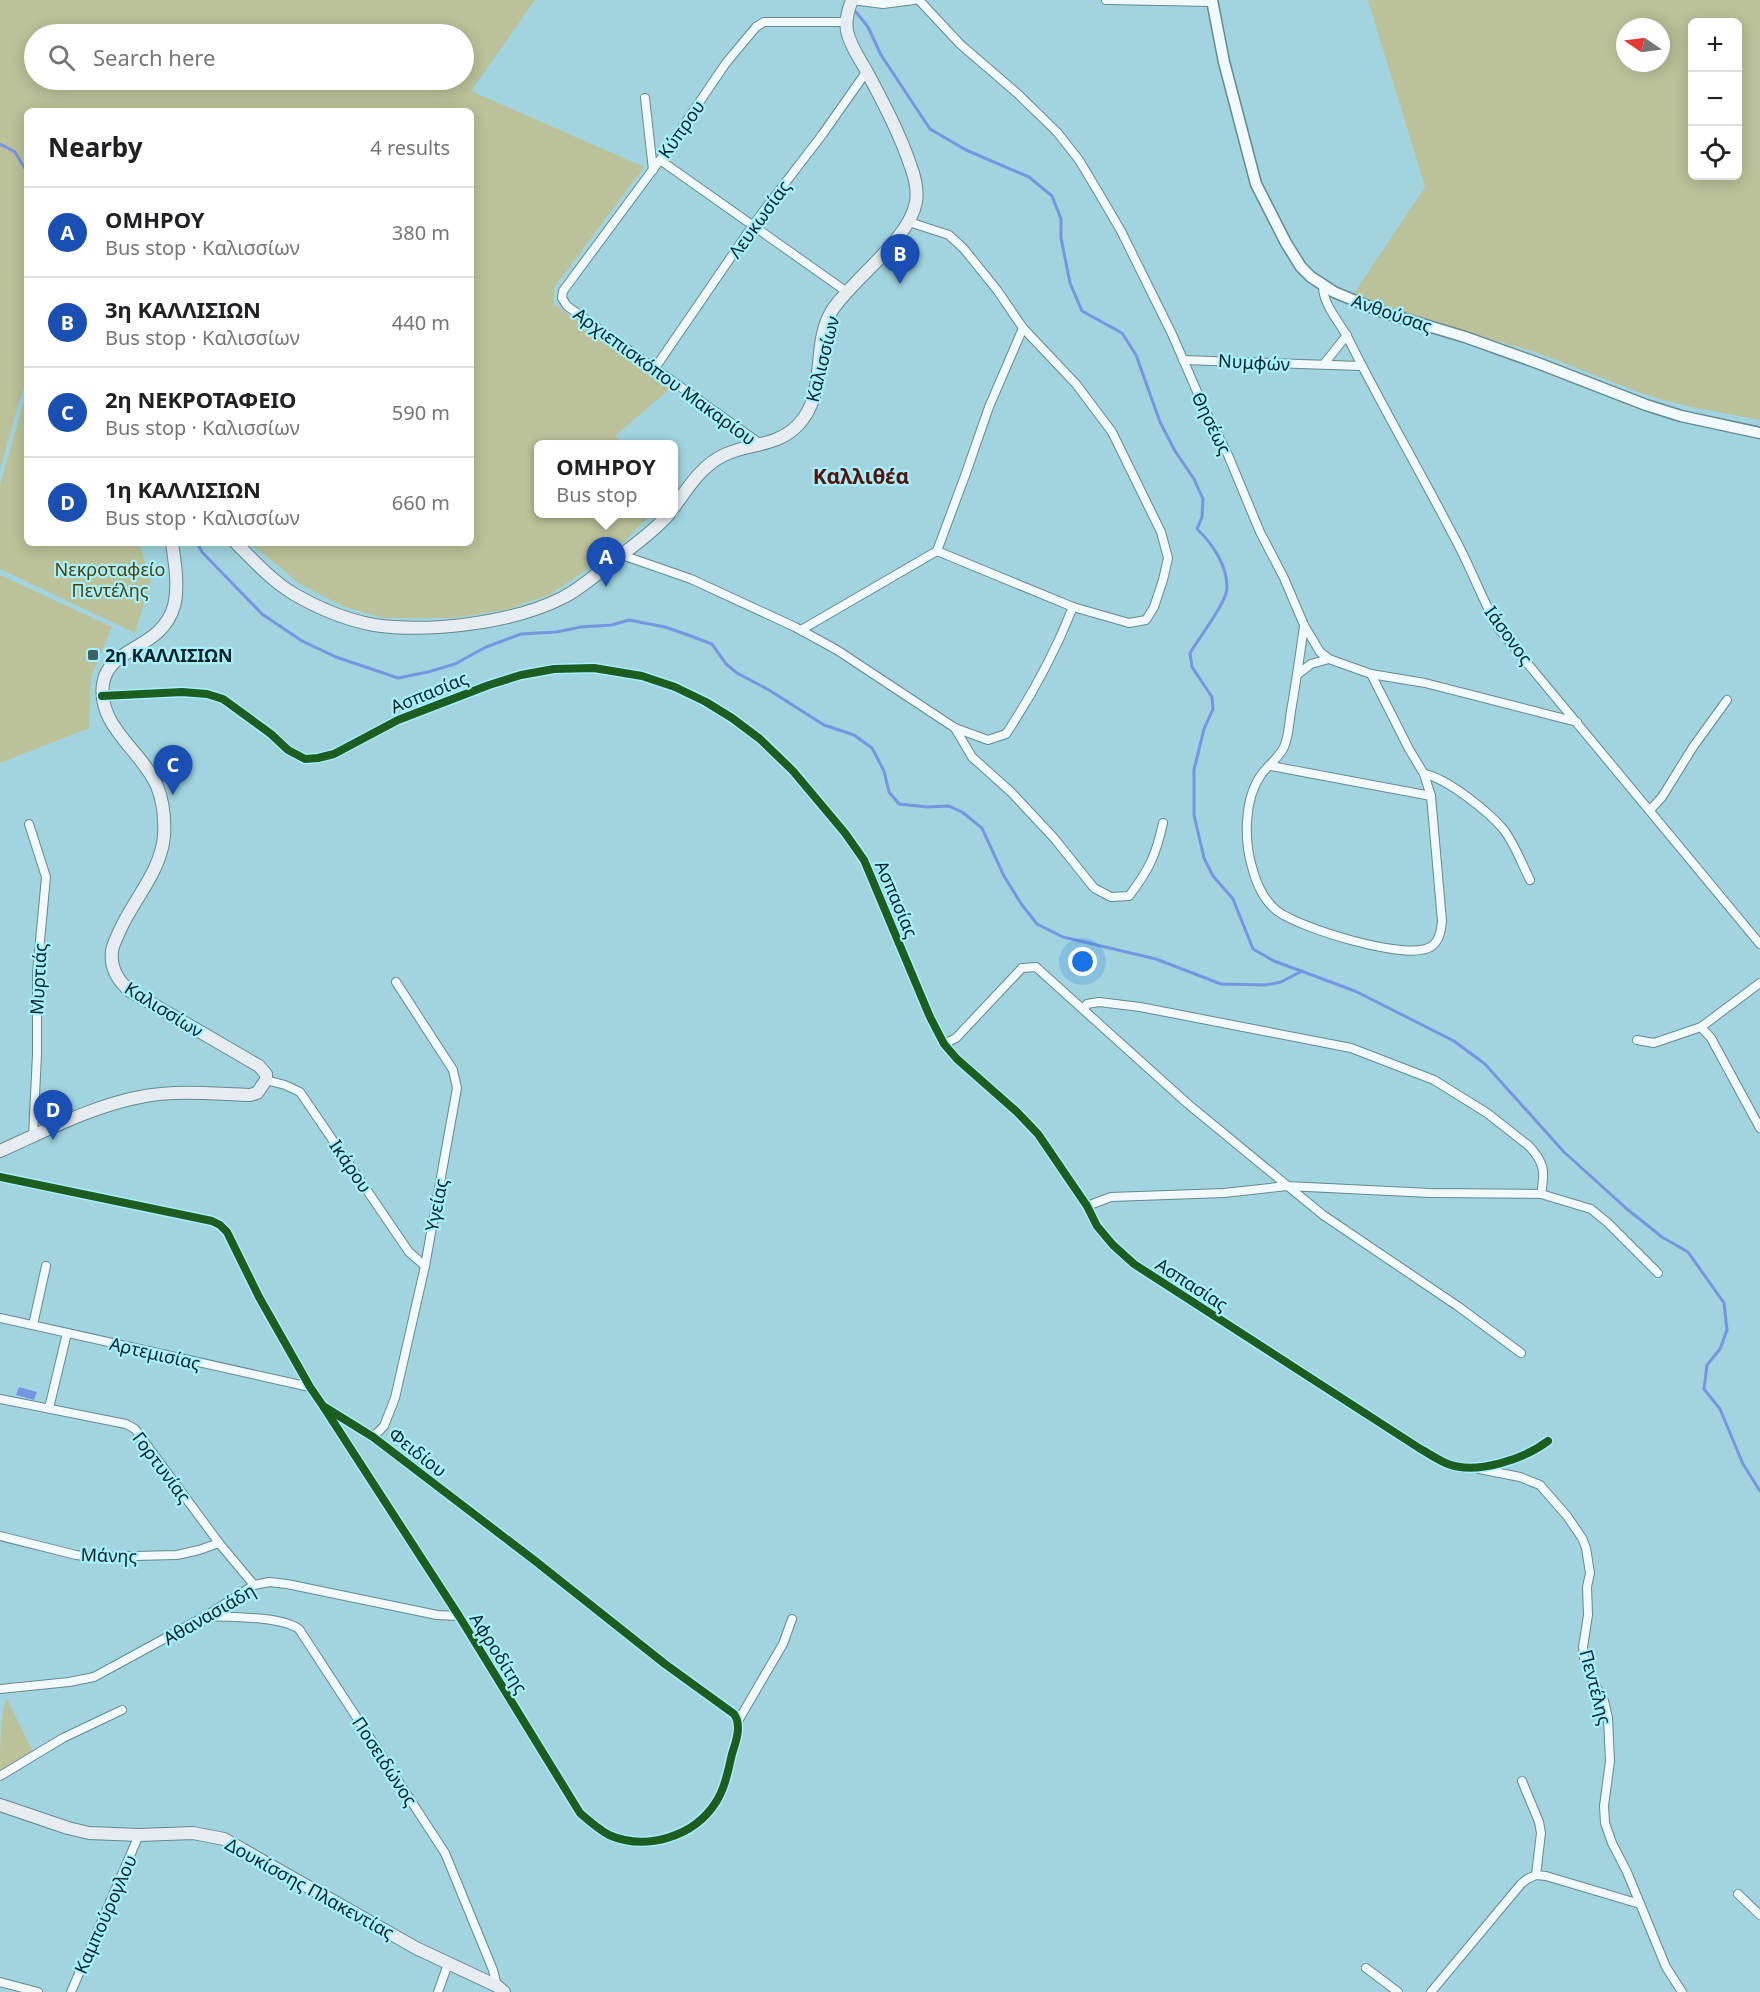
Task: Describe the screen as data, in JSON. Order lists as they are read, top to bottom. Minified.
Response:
{"streets":{"main road":["Καλισσίων","Δουκίσσης Πλακεντίας"],"street":["Κύπρου","Λευκωσίας","Ανθούσας","Νυμφών","Αρχιεπισκόπου Μακαρίου","Θησέως","Ιάσονος","Ασπασίας","Μυρτιάς","Ικάρου","Υγείας","Αρτεμισίας","Φειδίου","Γορτυνίας","Μάνης","Αθανασιάδη","Αφροδίτης","Πεντέλης","Ποσειδώνος","Καμπούρογλου"]},"crossings":[["Κύπρου","Καλισσίων"],["Κύπρου","Αρχιεπισκόπου Μακαρίου"],["Λευκωσίας","Καλισσίων"],["Λευκωσίας","Αρχιεπισκόπου Μακαρίου"],["Ανθούσας","Ιάσονος"],["Καλισσίων","Αρχιεπισκόπου Μακαρίου"],["Καλισσίων","Ασπασίας"],["Καλισσίων","Ικάρου"],["Νυμφών","Θησέως"],["Νυμφών","Ιάσονος"],["Ασπασίας","Πεντέλης"],["Ικάρου","Υγείας"],["Υγείας","Φειδίου"],["Αρτεμισίας","Φειδίου"],["Φειδίου","Αφροδίτης"],["Γορτυνίας","Μάνης"],["Γορτυνίας","Αθανασιάδη"],["Αθανασιάδη","Αφροδίτης"],["Αθανασιάδη","Ποσειδώνος"],["Ποσειδώνος","Δουκίσσης Πλακεντίας"],["Δουκίσσης Πλακεντίας","Καμπούρογλου"]],"districts":["Καλλιθέα"],"parks":["Νεκροταφείο Πεντέλης"],"places":{"transit":["2η ΚΑΛΛΙΣΙΩΝ"]},"north":"left","page":{"map_buttons":["+","−"],"search":"Search here","heading":["Nearby","4 results"],"list":[{"mark":"A","name":"ΟΜΗΡΟΥ","note":"Bus stop · Καλισσίων","value":"380 m"},{"mark":"B","name":"3η ΚΑΛΛΙΣΙΩΝ","note":"Bus stop · Καλισσίων","value":"440 m"},{"mark":"C","name":"2η ΝΕΚΡΟΤΑΦΕΙΟ","note":"Bus stop · Καλισσίων","value":"590 m"},{"mark":"D","name":"1η ΚΑΛΛΙΣΙΩΝ","note":"Bus stop · Καλισσίων","value":"660 m"}],"pins":["B","A","C","D"],"popup":["ΟΜΗΡΟΥ","Bus stop"]}}
